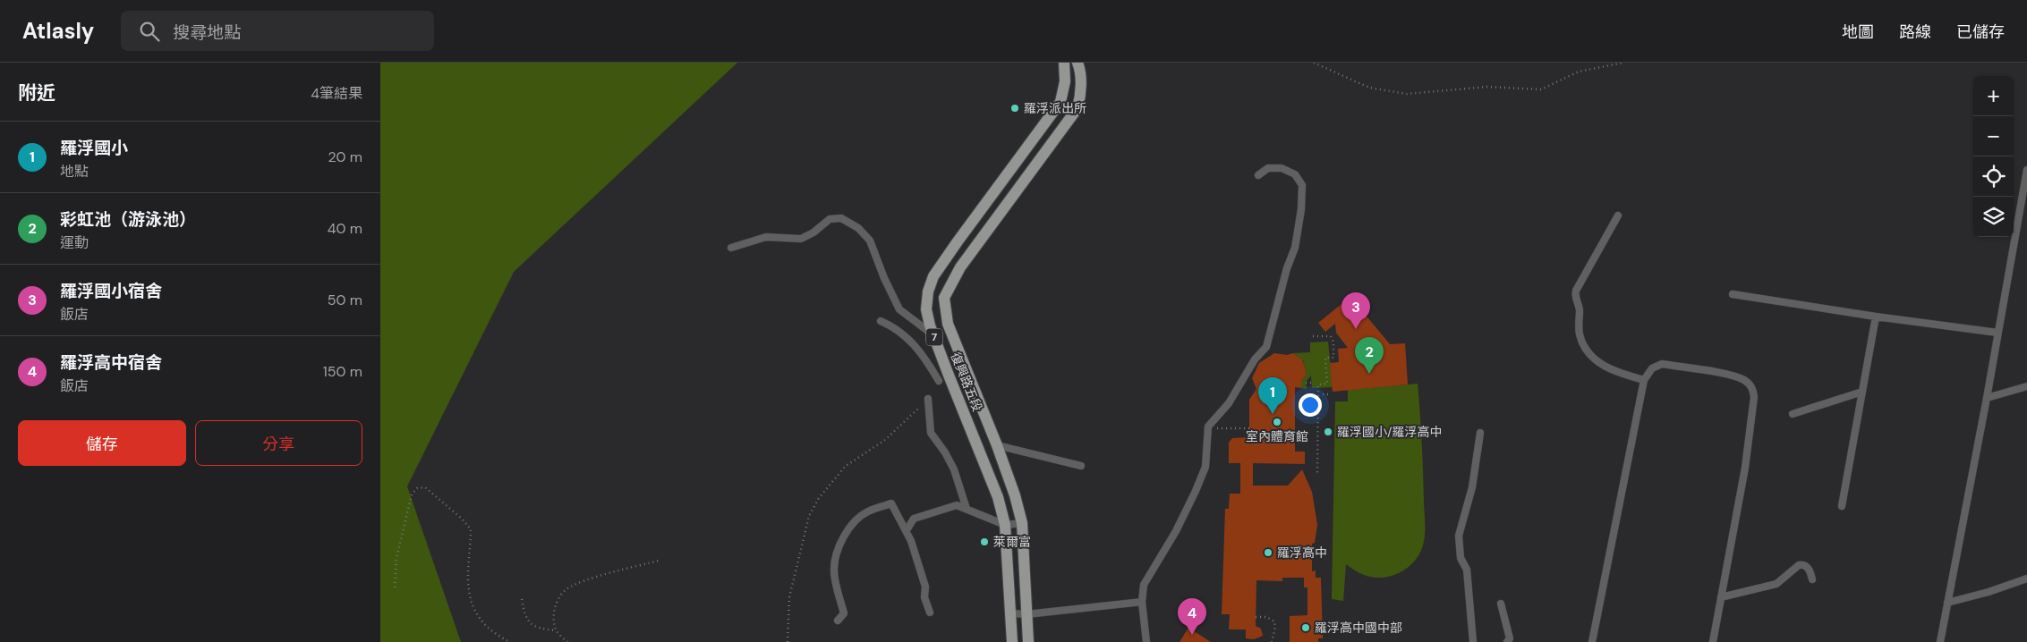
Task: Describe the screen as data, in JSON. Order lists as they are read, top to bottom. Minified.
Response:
{"streets":{"main road":["7","復興路五段"]},"places":["羅浮派出所","室內體育館","羅浮國小/羅浮高中","萊爾富","羅浮高中","羅浮高中國中部"],"page":{"header":"Atlasly","search":"搜尋地點","nav":["地圖","路線","已儲存"],"heading":["附近","4筆結果"],"map_buttons":["+","−"],"list":[{"mark":"1","name":"羅浮國小","note":"地點","value":"20 m"},{"mark":"2","name":"彩虹池（游泳池）","note":"運動","value":"40 m"},{"mark":"3","name":"羅浮國小宿舍","note":"飯店","value":"50 m"},{"mark":"4","name":"羅浮高中宿舍","note":"飯店","value":"150 m"}],"pins":["3","2","1","4"],"buttons":["儲存","分享"]}}
